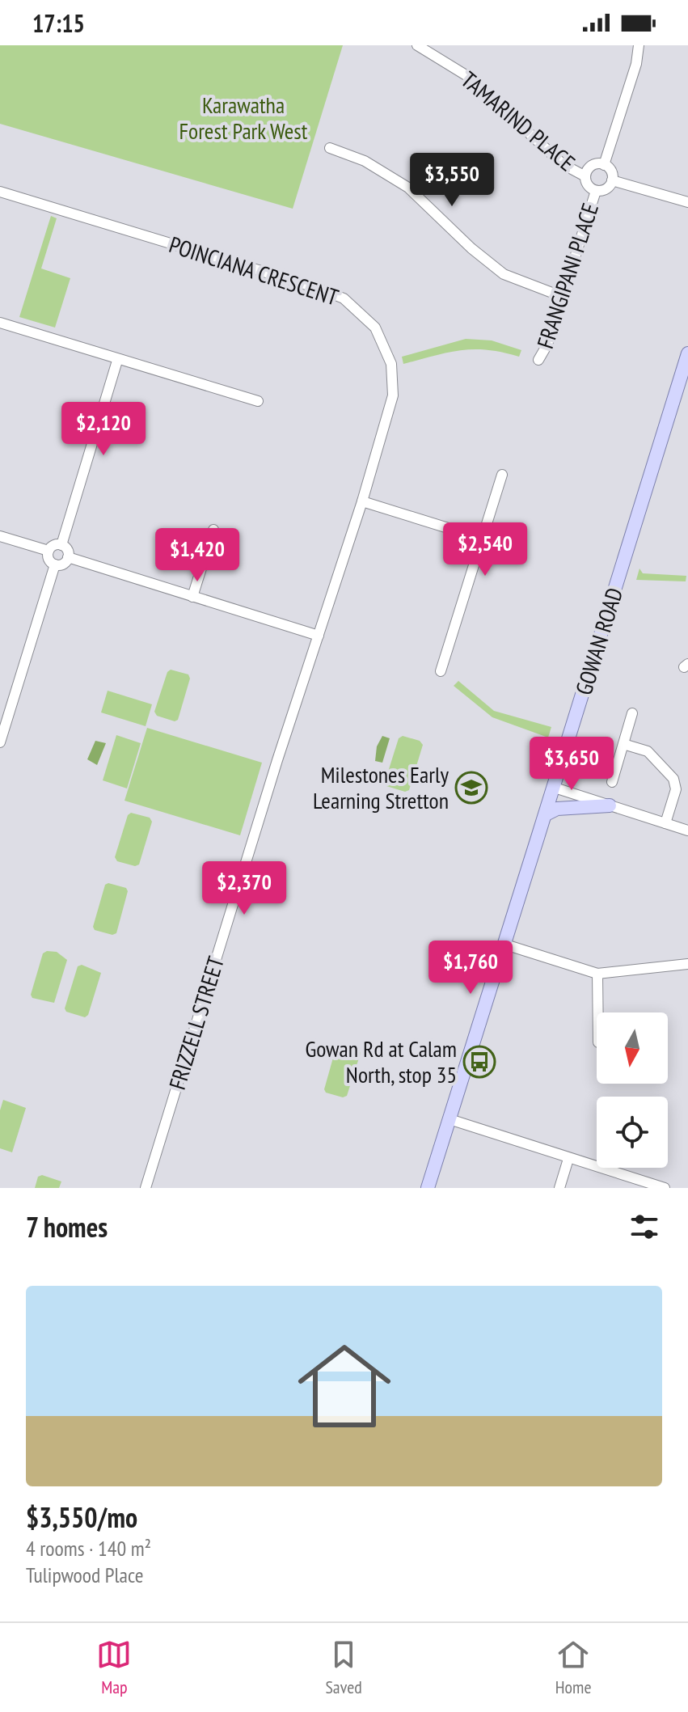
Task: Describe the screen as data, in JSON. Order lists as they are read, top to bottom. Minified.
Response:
{"streets":{"main road":["GOWAN ROAD"],"street":["TAMARIND PLACE","POINCIANA CRESCENT","FRANGIPANI PLACE","FRIZZELL STREET"]},"crossings":[["TAMARIND PLACE","FRANGIPANI PLACE"],["POINCIANA CRESCENT","FRIZZELL STREET"]],"parks":["Karawatha Forest Park West"],"places":{"school or university":["Milestones Early Learning Stretton"],"bus stop":["Gowan Rd at Calam North, stop 35"]},"north":"bottom","page":{"status":"17:15","price":["$3,550","$2,120","$2,540","$1,420","$3,650","$2,370","$1,760"],"heading":"7 homes","list":[{"name":"$3,550/mo","note":"4 rooms · 140 m² · Tulipwood Place"}],"tabs":["Map","Saved","Home"]}}
